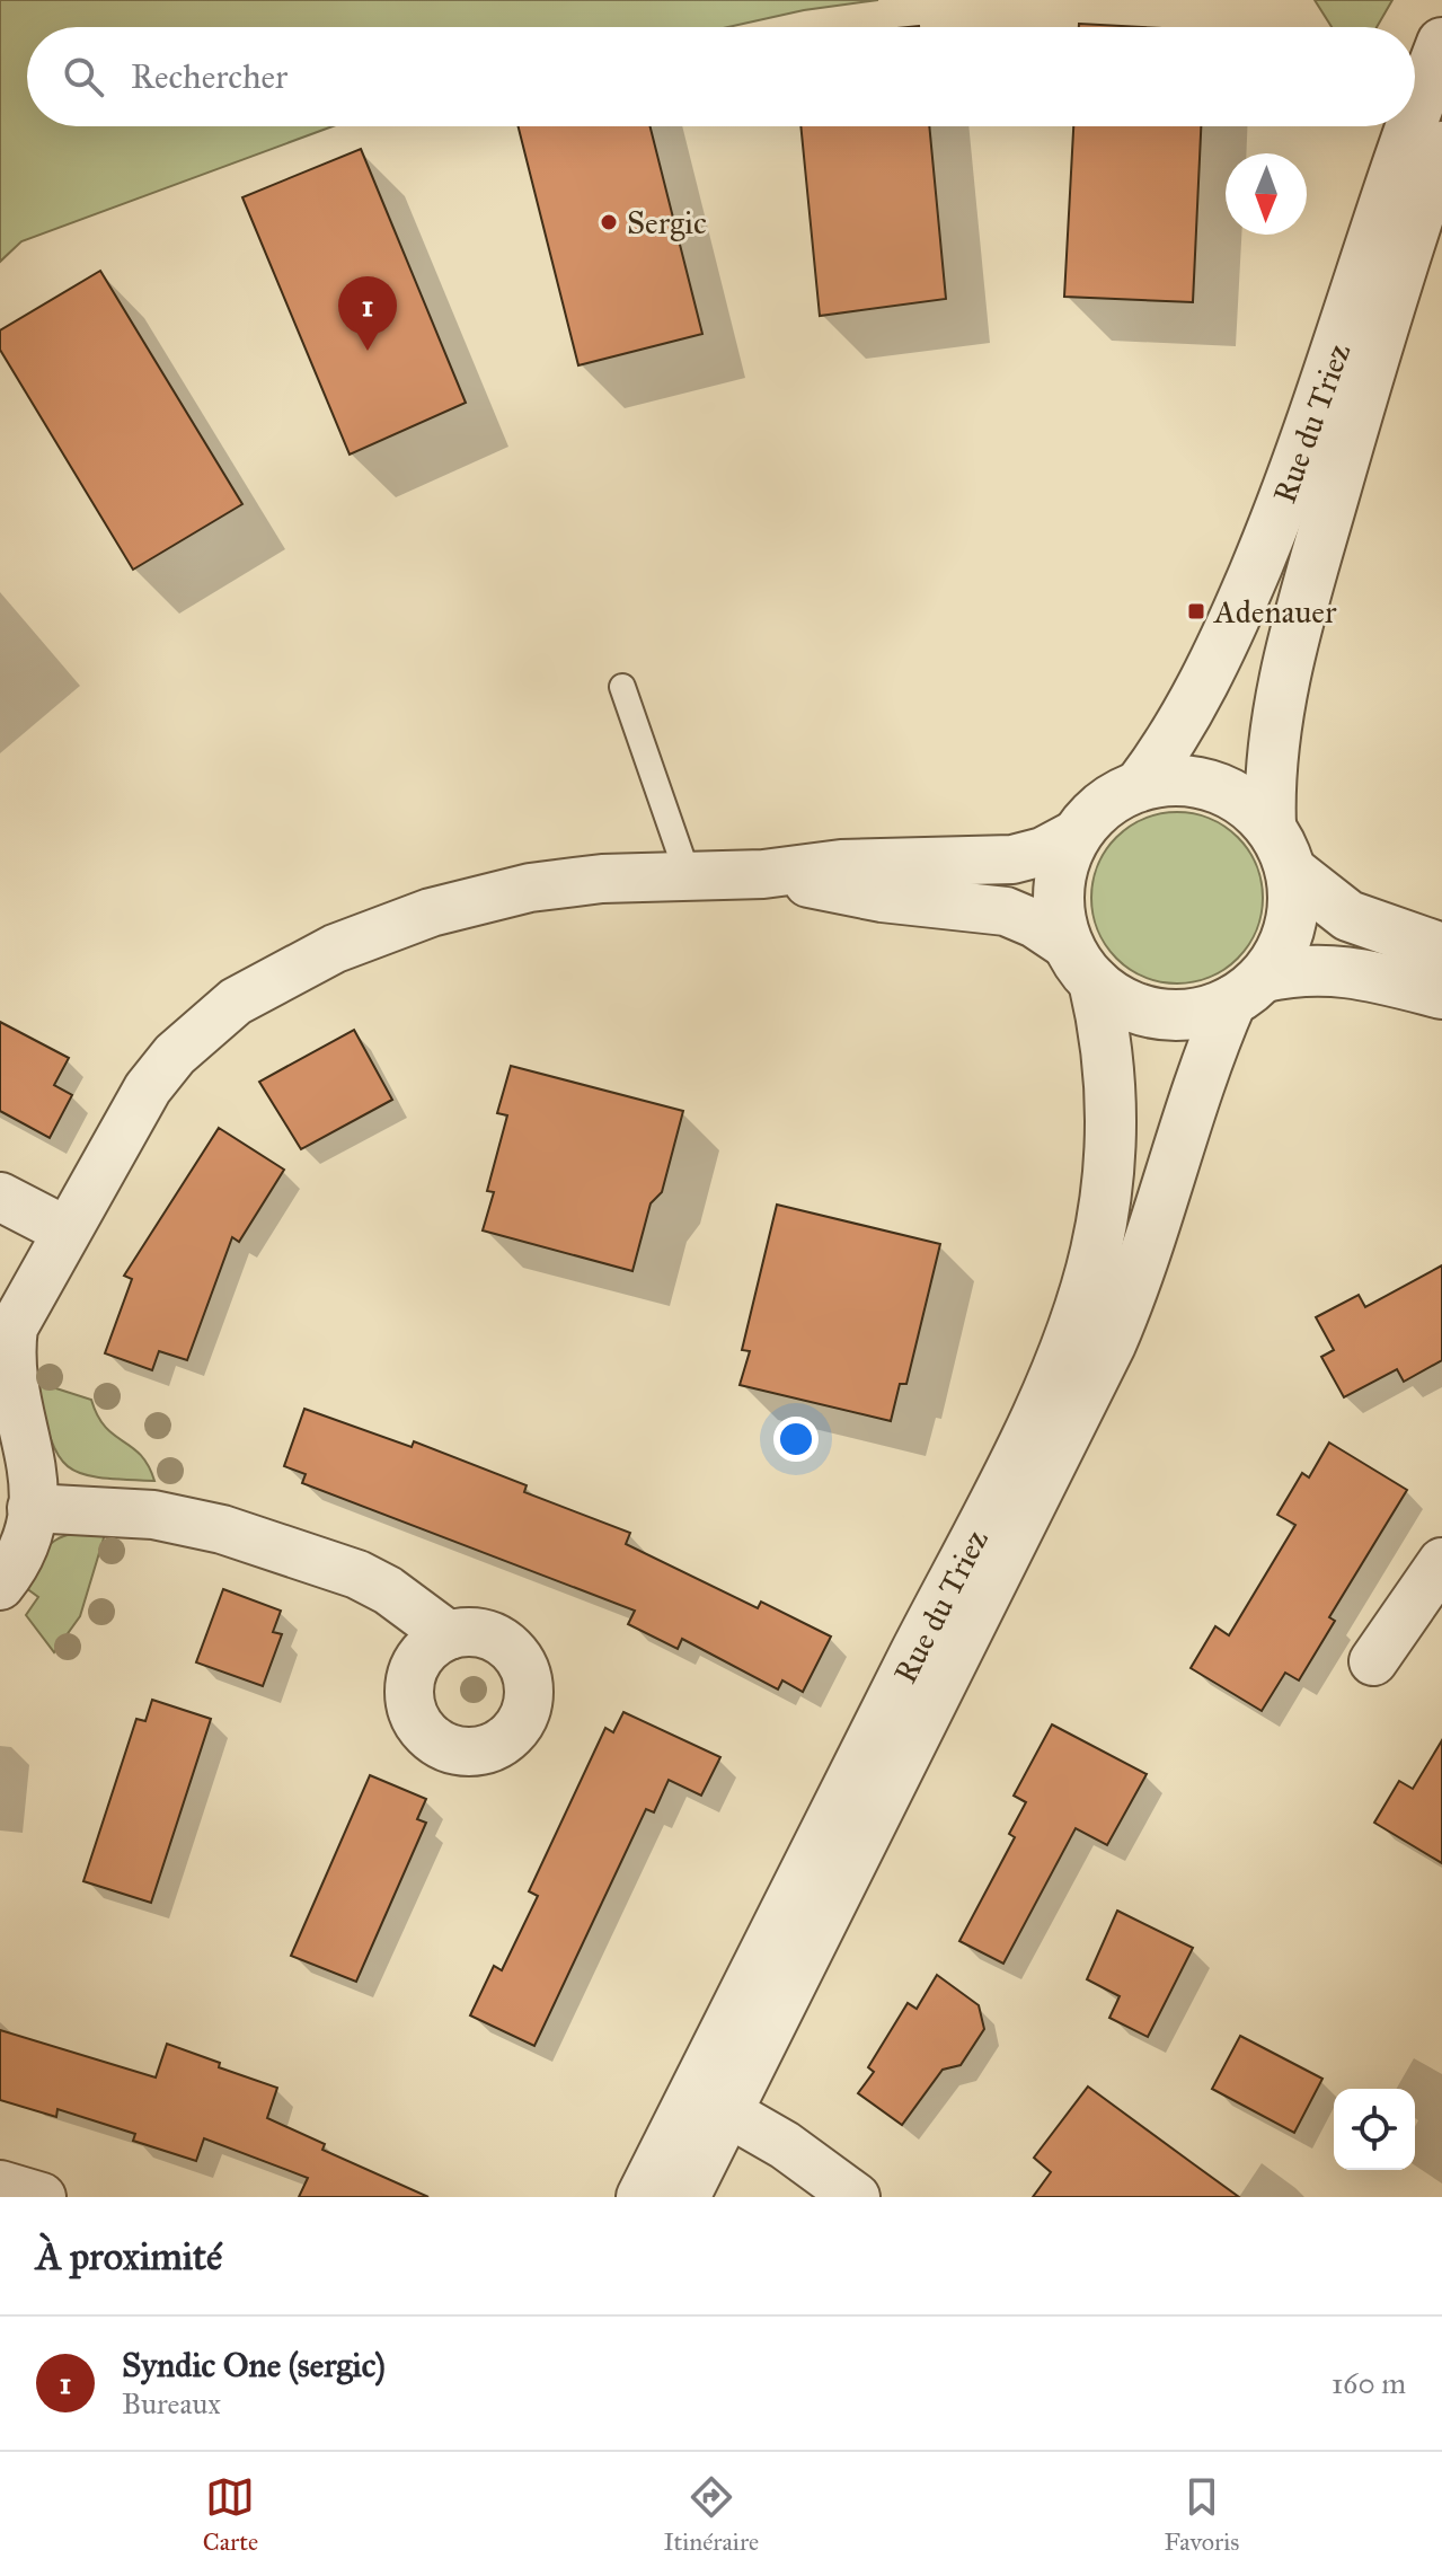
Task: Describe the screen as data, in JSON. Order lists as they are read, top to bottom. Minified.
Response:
{"streets":{"street":["Rue du Triez"]},"places":{"other":["Sergic"],"transit":["Adenauer"]},"north":"bottom","page":{"search":"Rechercher","pins":"1","heading":"À proximité","list":[{"mark":"1","name":"Syndic One (sergic)","note":"Bureaux","value":"160 m"}],"nav":["Carte","Itinéraire","Favoris"]}}
